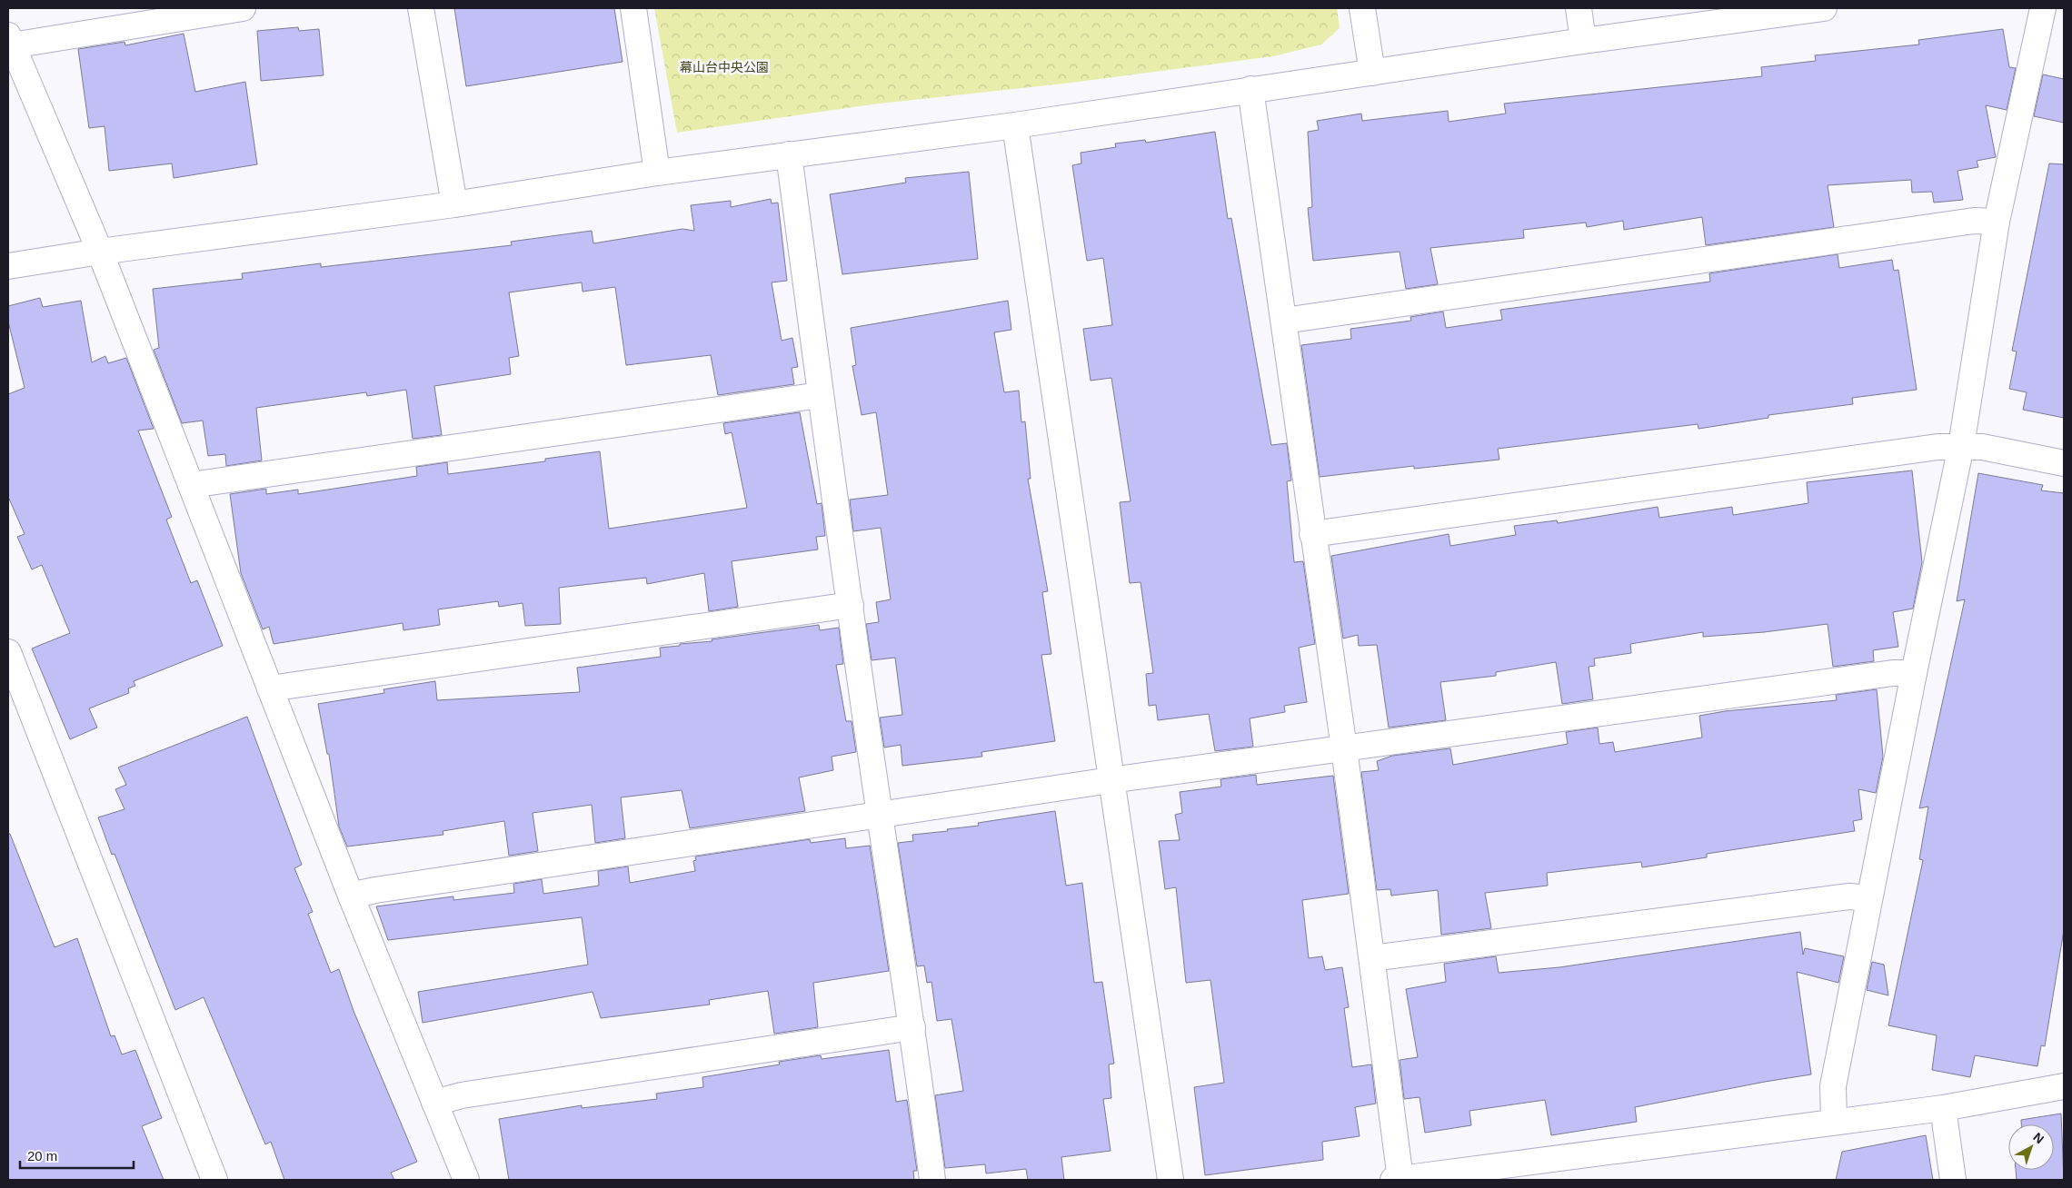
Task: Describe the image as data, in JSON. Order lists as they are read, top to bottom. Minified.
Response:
{"parks":["幕山台中央公園"],"scale_bar":"20 m","north":"top right"}
